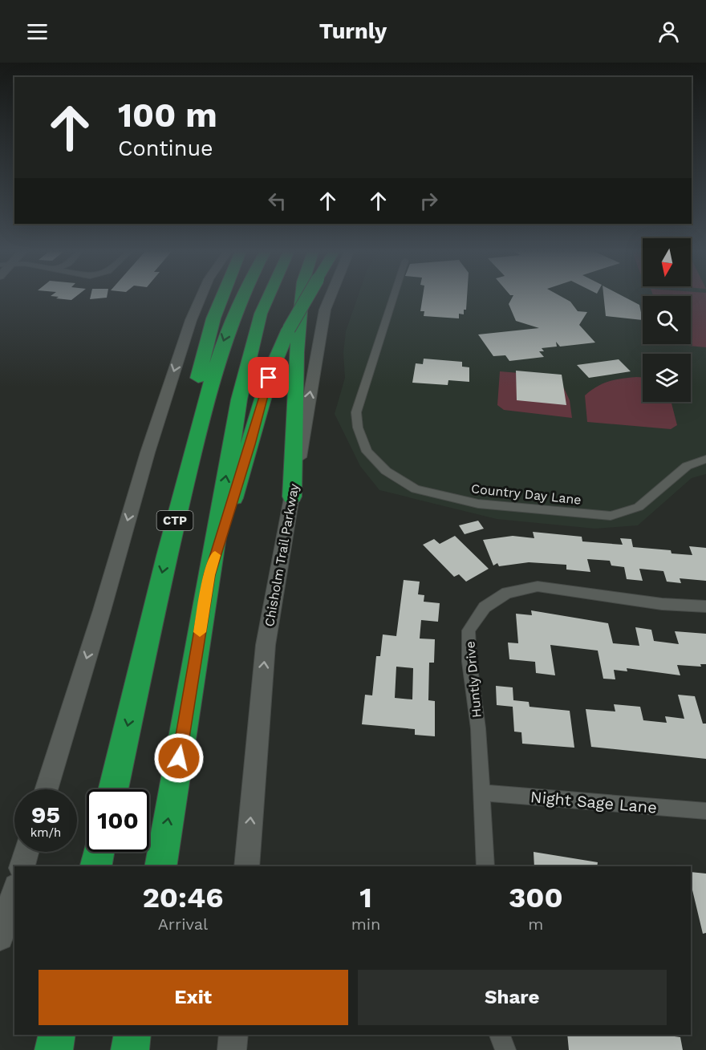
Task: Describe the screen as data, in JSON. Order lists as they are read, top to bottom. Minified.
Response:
{"streets":{"highway":["CTP"],"main road":["Chisholm Trail Parkway"],"street":["Country Day Lane","Huntly Drive","Night Sage Lane"]},"crossings":[["Huntly Drive","Night Sage Lane"]],"north":"bottom","page":{"header":"Turnly","turn":["100 m","Continue"],"speed":"95 km/h","limit":"100","eta":["20:46","Arrival","1","min","300","m"],"buttons":["Exit","Share"]}}
